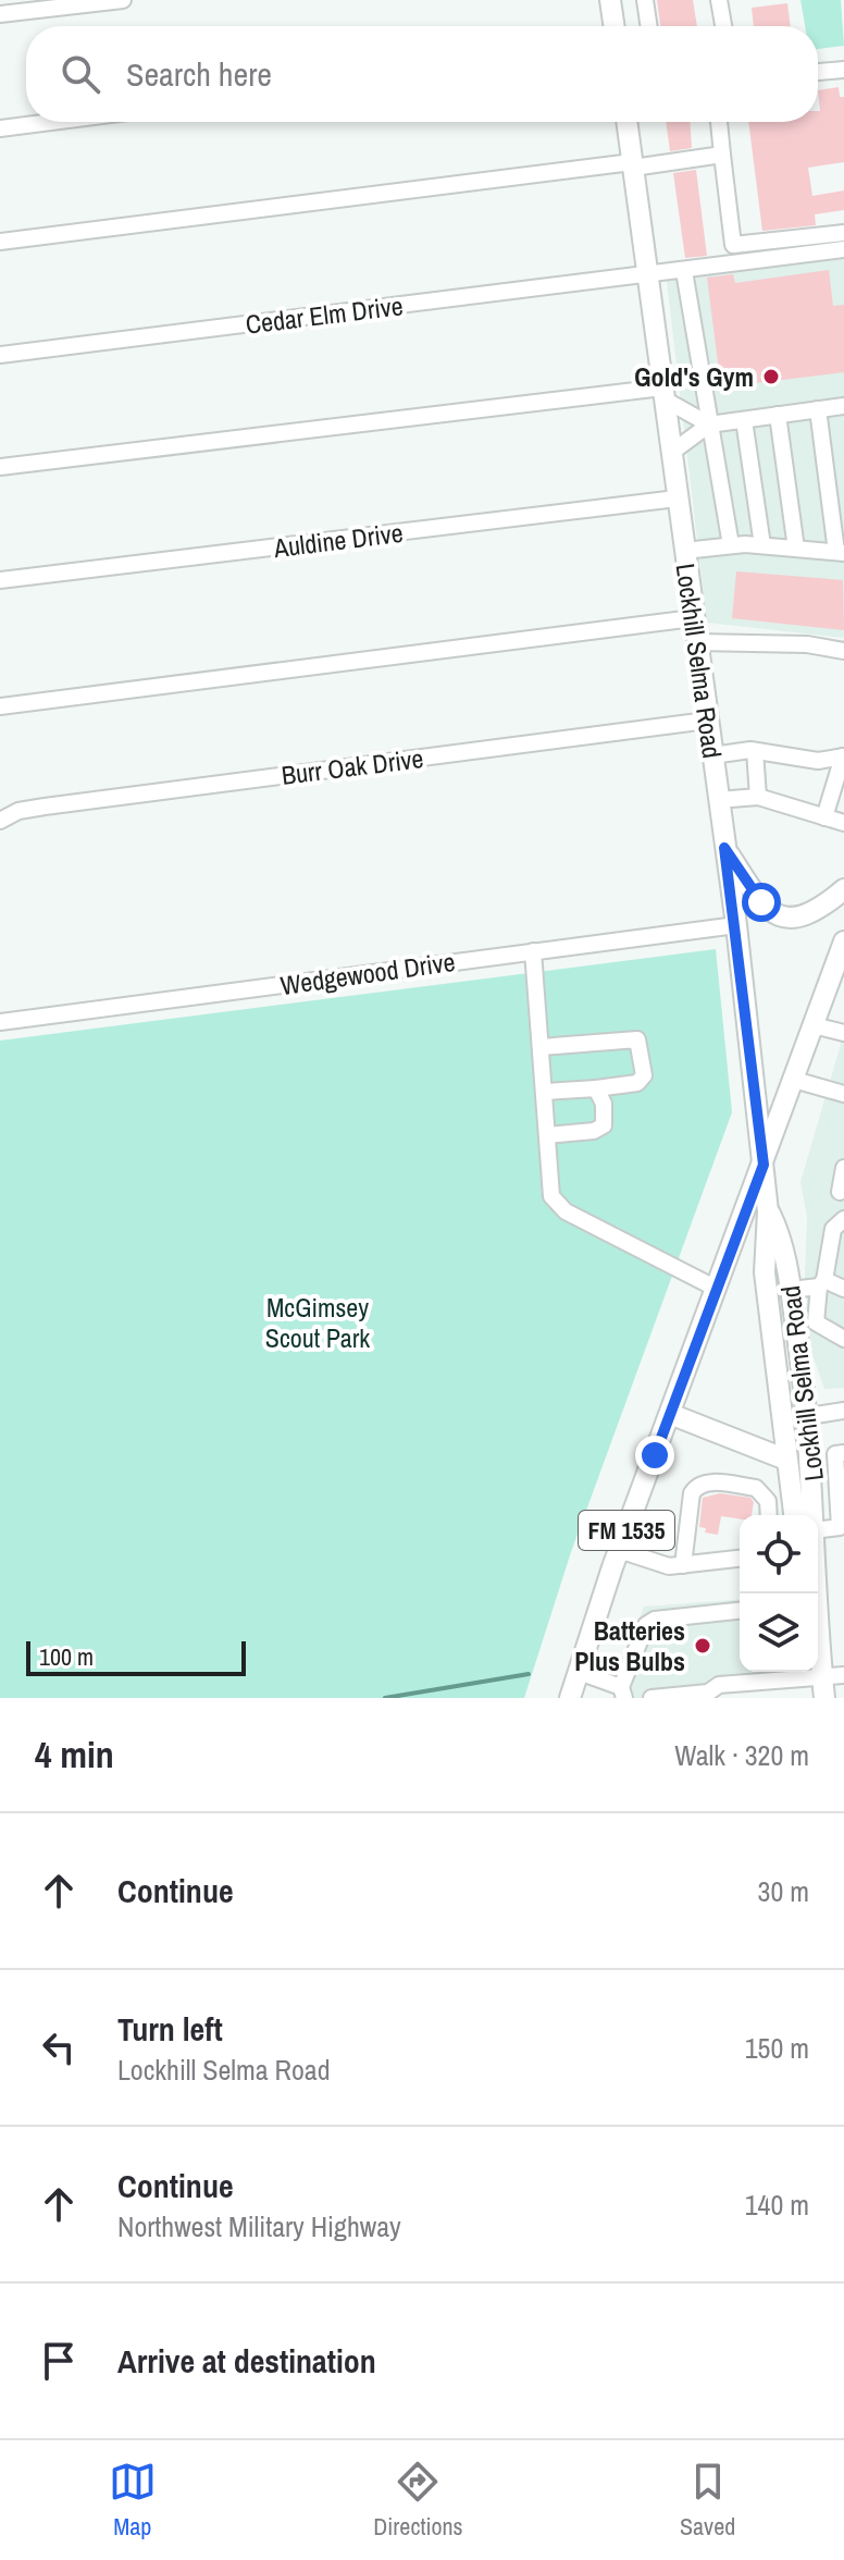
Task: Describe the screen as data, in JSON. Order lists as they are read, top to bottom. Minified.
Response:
{"streets":{"main road":["Lockhill Selma Road","FM 1535"],"street":["Cedar Elm Drive","Auldine Drive","Burr Oak Drive","Wedgewood Drive"]},"crossings":[["Cedar Elm Drive","Lockhill Selma Road"],["Auldine Drive","Lockhill Selma Road"],["Lockhill Selma Road","Burr Oak Drive"],["Lockhill Selma Road","Wedgewood Drive"]],"parks":["McGimsey Scout Park"],"places":["Gold's Gym","Batteries Plus Bulbs"],"scale_bar":"100 m","page":{"search":"Search here","scale":"100 m","heading":["4 min","Walk · 320 m"],"list":[["Continue","30 m"],["Turn left","Lockhill Selma Road","150 m"],["Continue","Northwest Military Highway","140 m"],"Arrive at destination"],"nav":["Map","Directions","Saved"]}}
